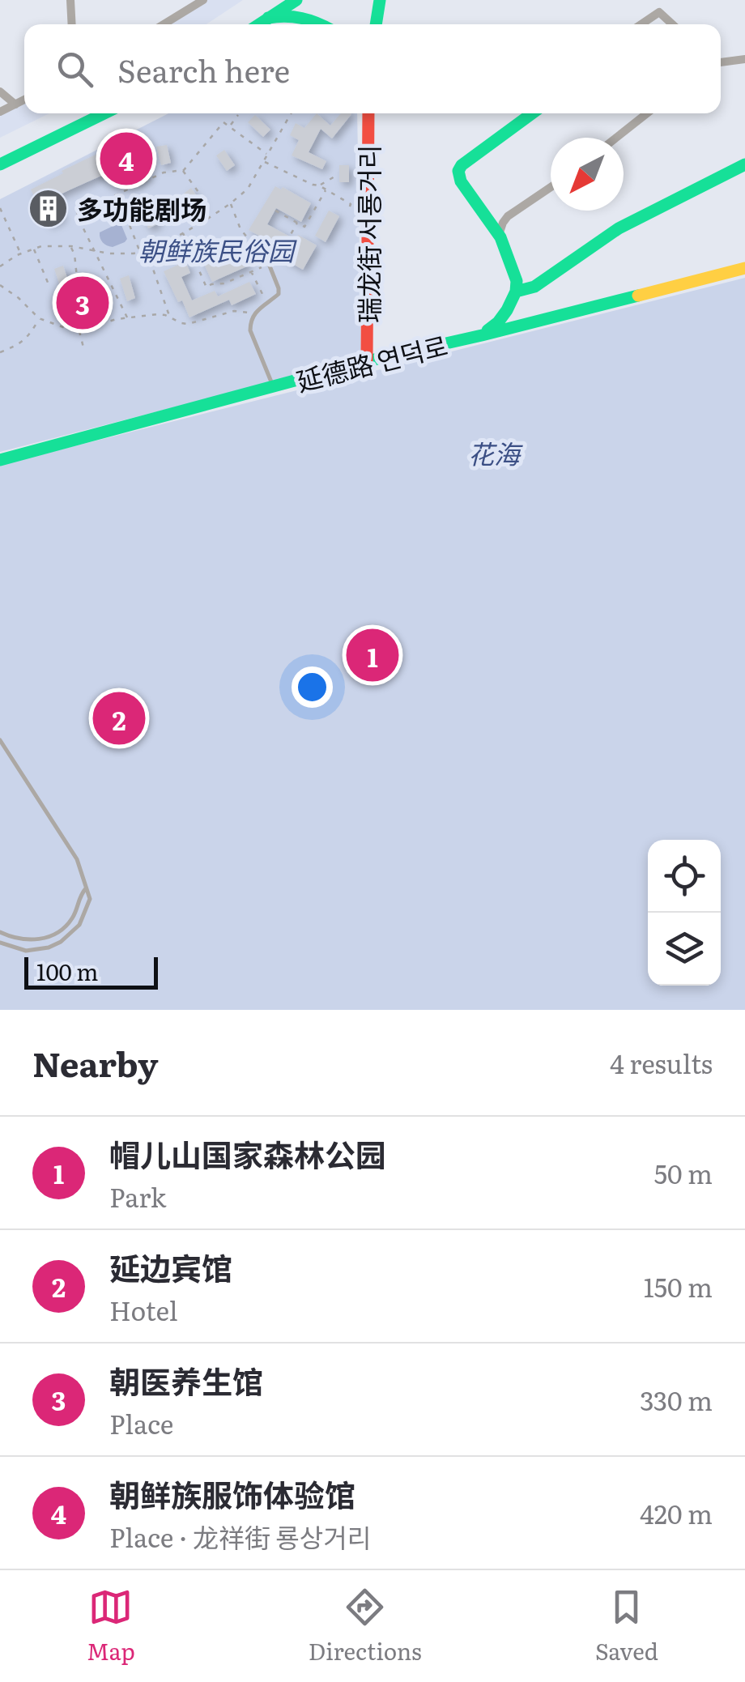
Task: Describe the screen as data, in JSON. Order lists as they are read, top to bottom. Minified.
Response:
{"streets":{"street":["瑞龙街 서룡거리","延德路 연덕로"]},"crossings":[["瑞龙街 서룡거리","延德路 연덕로"]],"parks":["朝鲜族民俗园","花海"],"places":{"building":["多功能剧场"]},"scale_bar":"100 m","north":"bottom left","page":{"search":"Search here","pins":["4","3","1","2"],"scale":"100 m","heading":["Nearby","4 results"],"list":[{"mark":"1","name":"帽儿山国家森林公园","note":"Park","value":"50 m"},{"mark":"2","name":"延边宾馆","note":"Hotel","value":"150 m"},{"mark":"3","name":"朝医养生馆","note":"Place","value":"330 m"},{"mark":"4","name":"朝鲜族服饰体验馆","note":"Place · 龙祥街 룡상거리","value":"420 m"}],"nav":["Map","Directions","Saved"]}}
